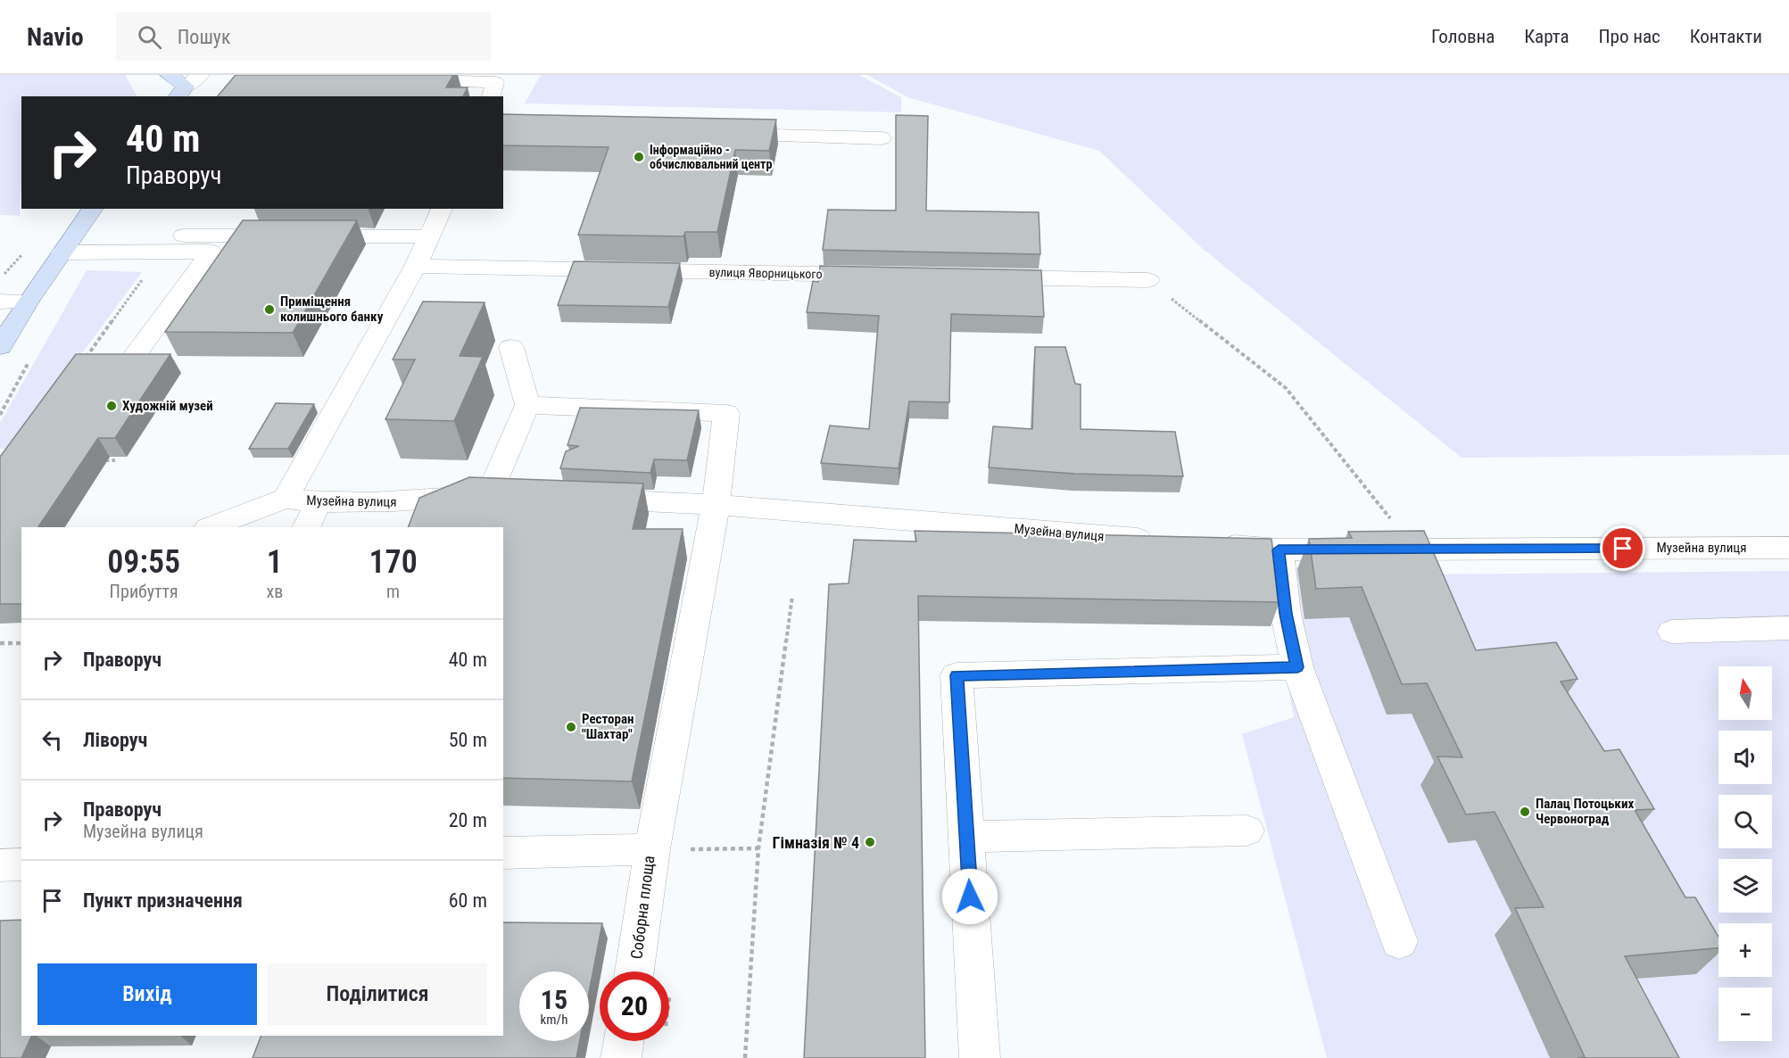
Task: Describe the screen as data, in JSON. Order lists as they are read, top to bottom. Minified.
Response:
{"streets":{"street":["вулиця Яворницького","Музейна вулиця","Соборна площа"]},"crossings":[["вулиця Яворницького","Музейна вулиця"]],"places":["Інформаційно - обчислювальний центр","Приміщення колишнього банку","Художній музей","Ресторан \"Шахтар\"","Палац Потоцьких Червоноград","Гімназія № 4"],"north":"top","page":{"header":"Navio","search":"Пошук","nav":["Головна","Карта","Про нас","Контакти"],"turn":["40 m","Праворуч"],"eta":["09:55","Прибуття","1","хв","170","m"],"list":[{"name":"Праворуч","value":"40 m"},{"name":"Ліворуч","value":"50 m"},{"name":"Праворуч","note":"Музейна вулиця","value":"20 m"},{"name":"Пункт призначення","value":"60 m"}],"map_buttons":["+","−"],"buttons":["Вихід","Поділитися"],"speed":"15 km/h","limit":"20"}}
